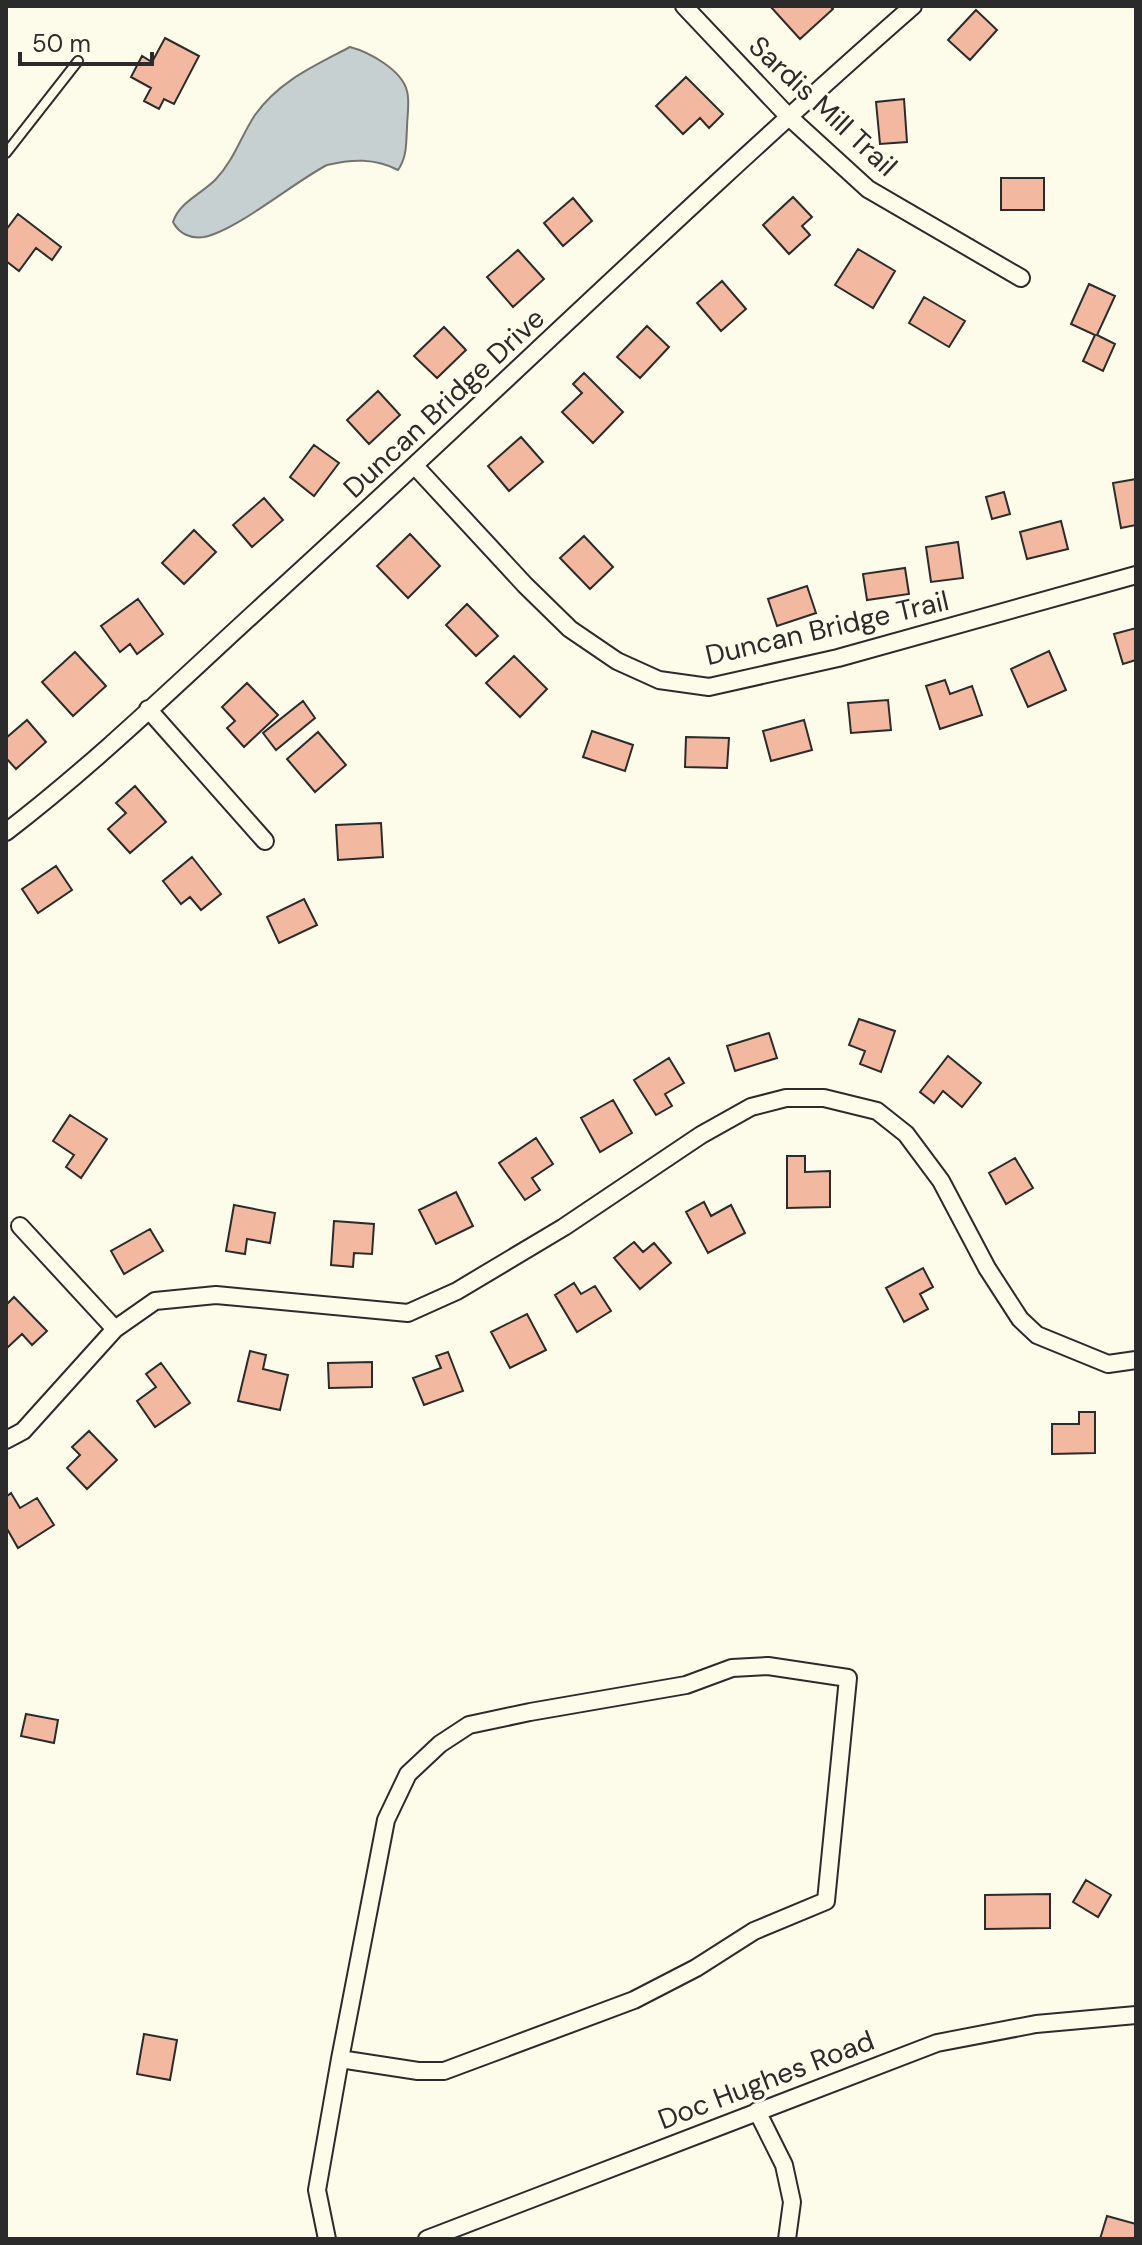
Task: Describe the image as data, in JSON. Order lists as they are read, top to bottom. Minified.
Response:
{"streets":{"street":["Sardis Mill Trail","Duncan Bridge Drive","Duncan Bridge Trail","Doc Hughes Road"]},"crossings":[["Sardis Mill Trail","Duncan Bridge Drive"],["Duncan Bridge Drive","Duncan Bridge Trail"]],"scale_bar":"50 m"}
